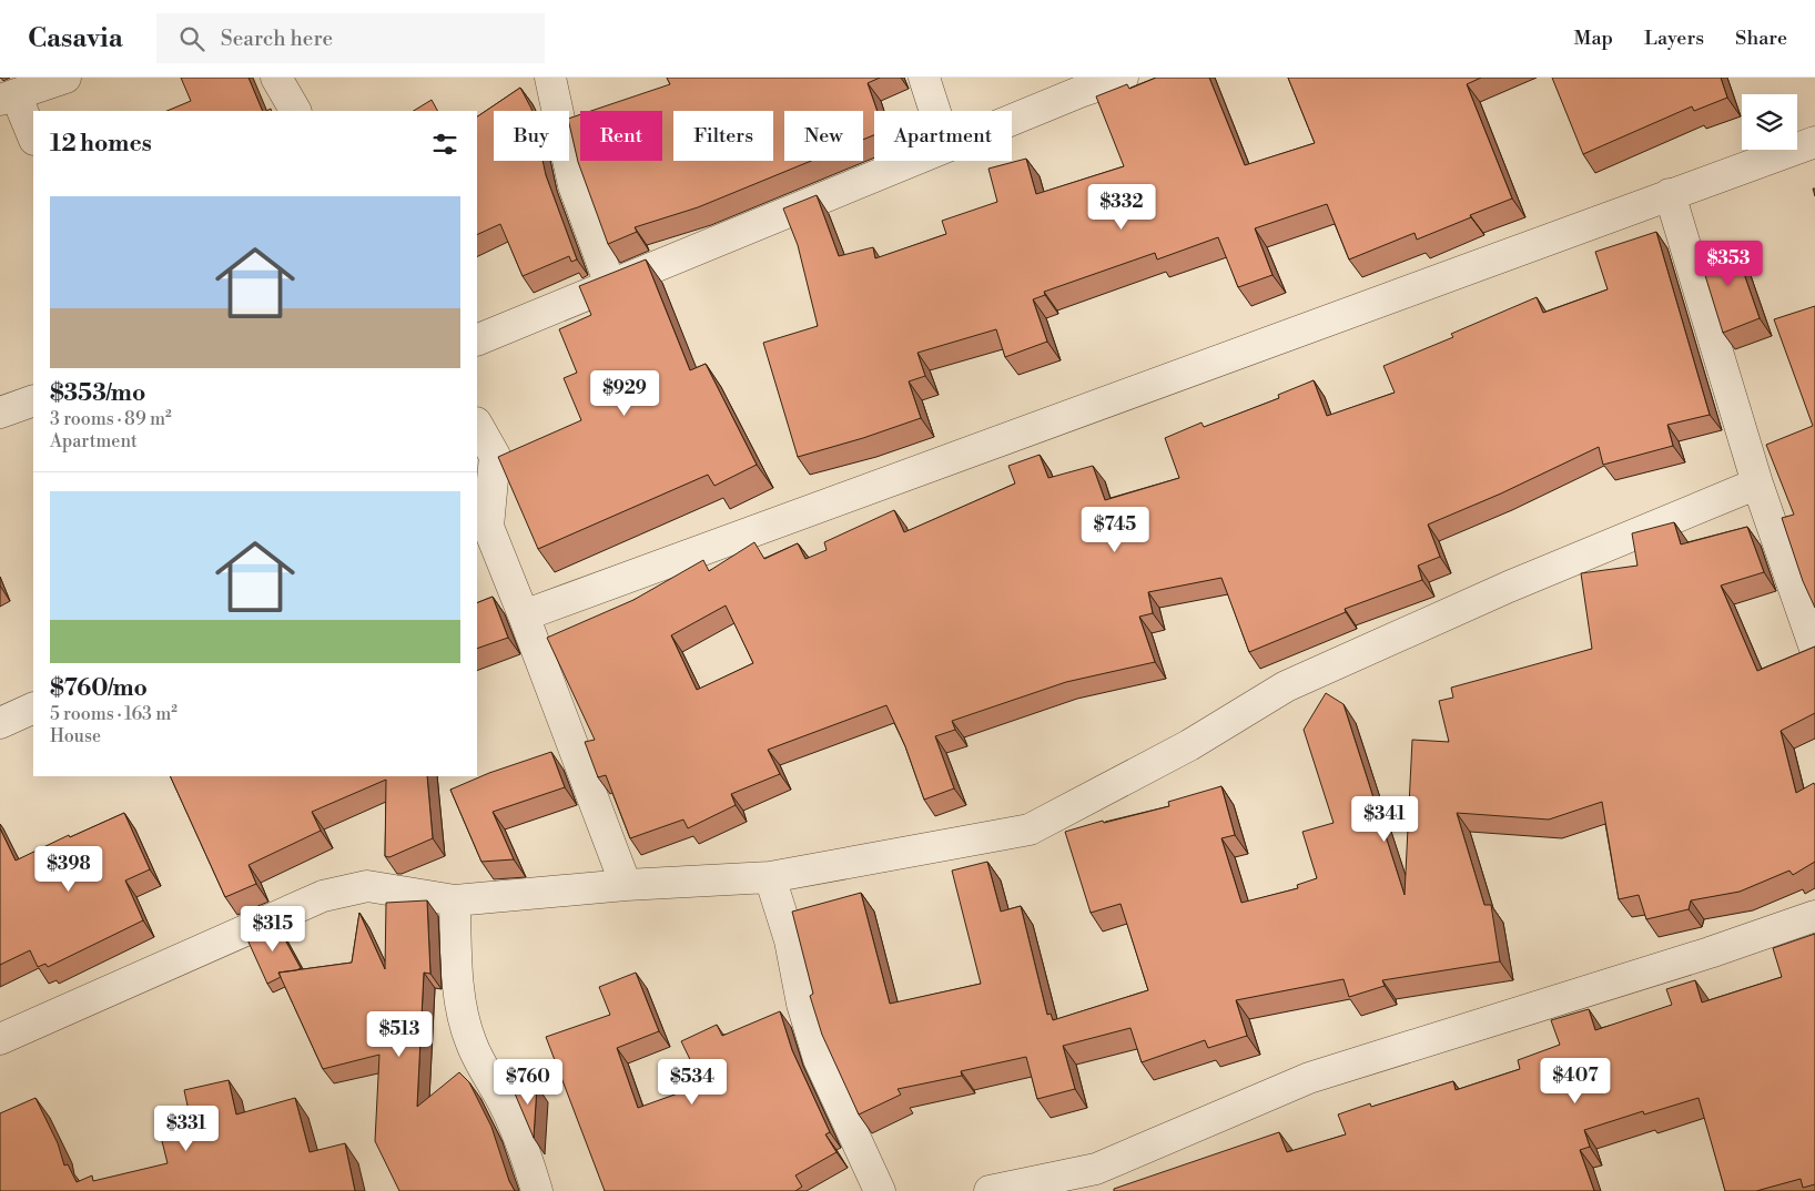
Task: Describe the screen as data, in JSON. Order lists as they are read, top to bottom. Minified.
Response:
{"page":{"header":"Casavia","search":"Search here","nav":["Map","Layers","Share"],"chip":["Buy","Rent","Filters","New","Apartment"],"heading":"12 homes","list":[{"name":"$353/mo","note":"3 rooms · 89 m² · Apartment"},{"name":"$760/mo","note":"5 rooms · 163 m² · House"}],"price":["$332","$353","$929","$745","$341","$398","$315","$513","$407","$760","$534","$331"]}}
